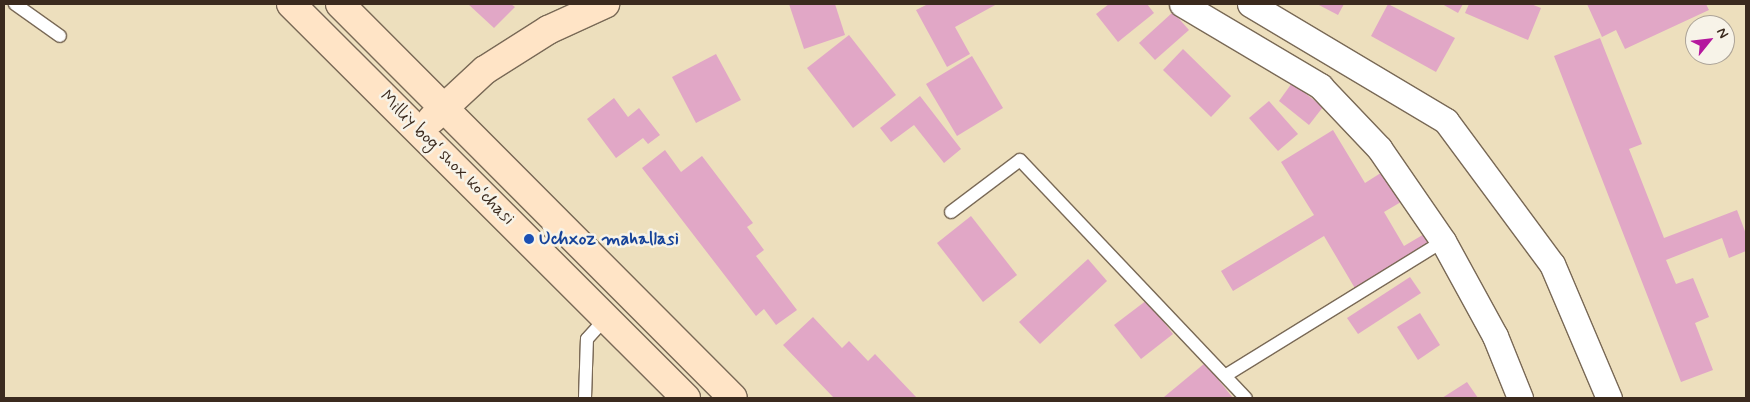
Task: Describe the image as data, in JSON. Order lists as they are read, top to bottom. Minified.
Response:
{"streets":{"main road":["Milliy bog‘ shox ko‘chasi"]},"places":["Uchxoz mahallasi"],"north":"top right"}
